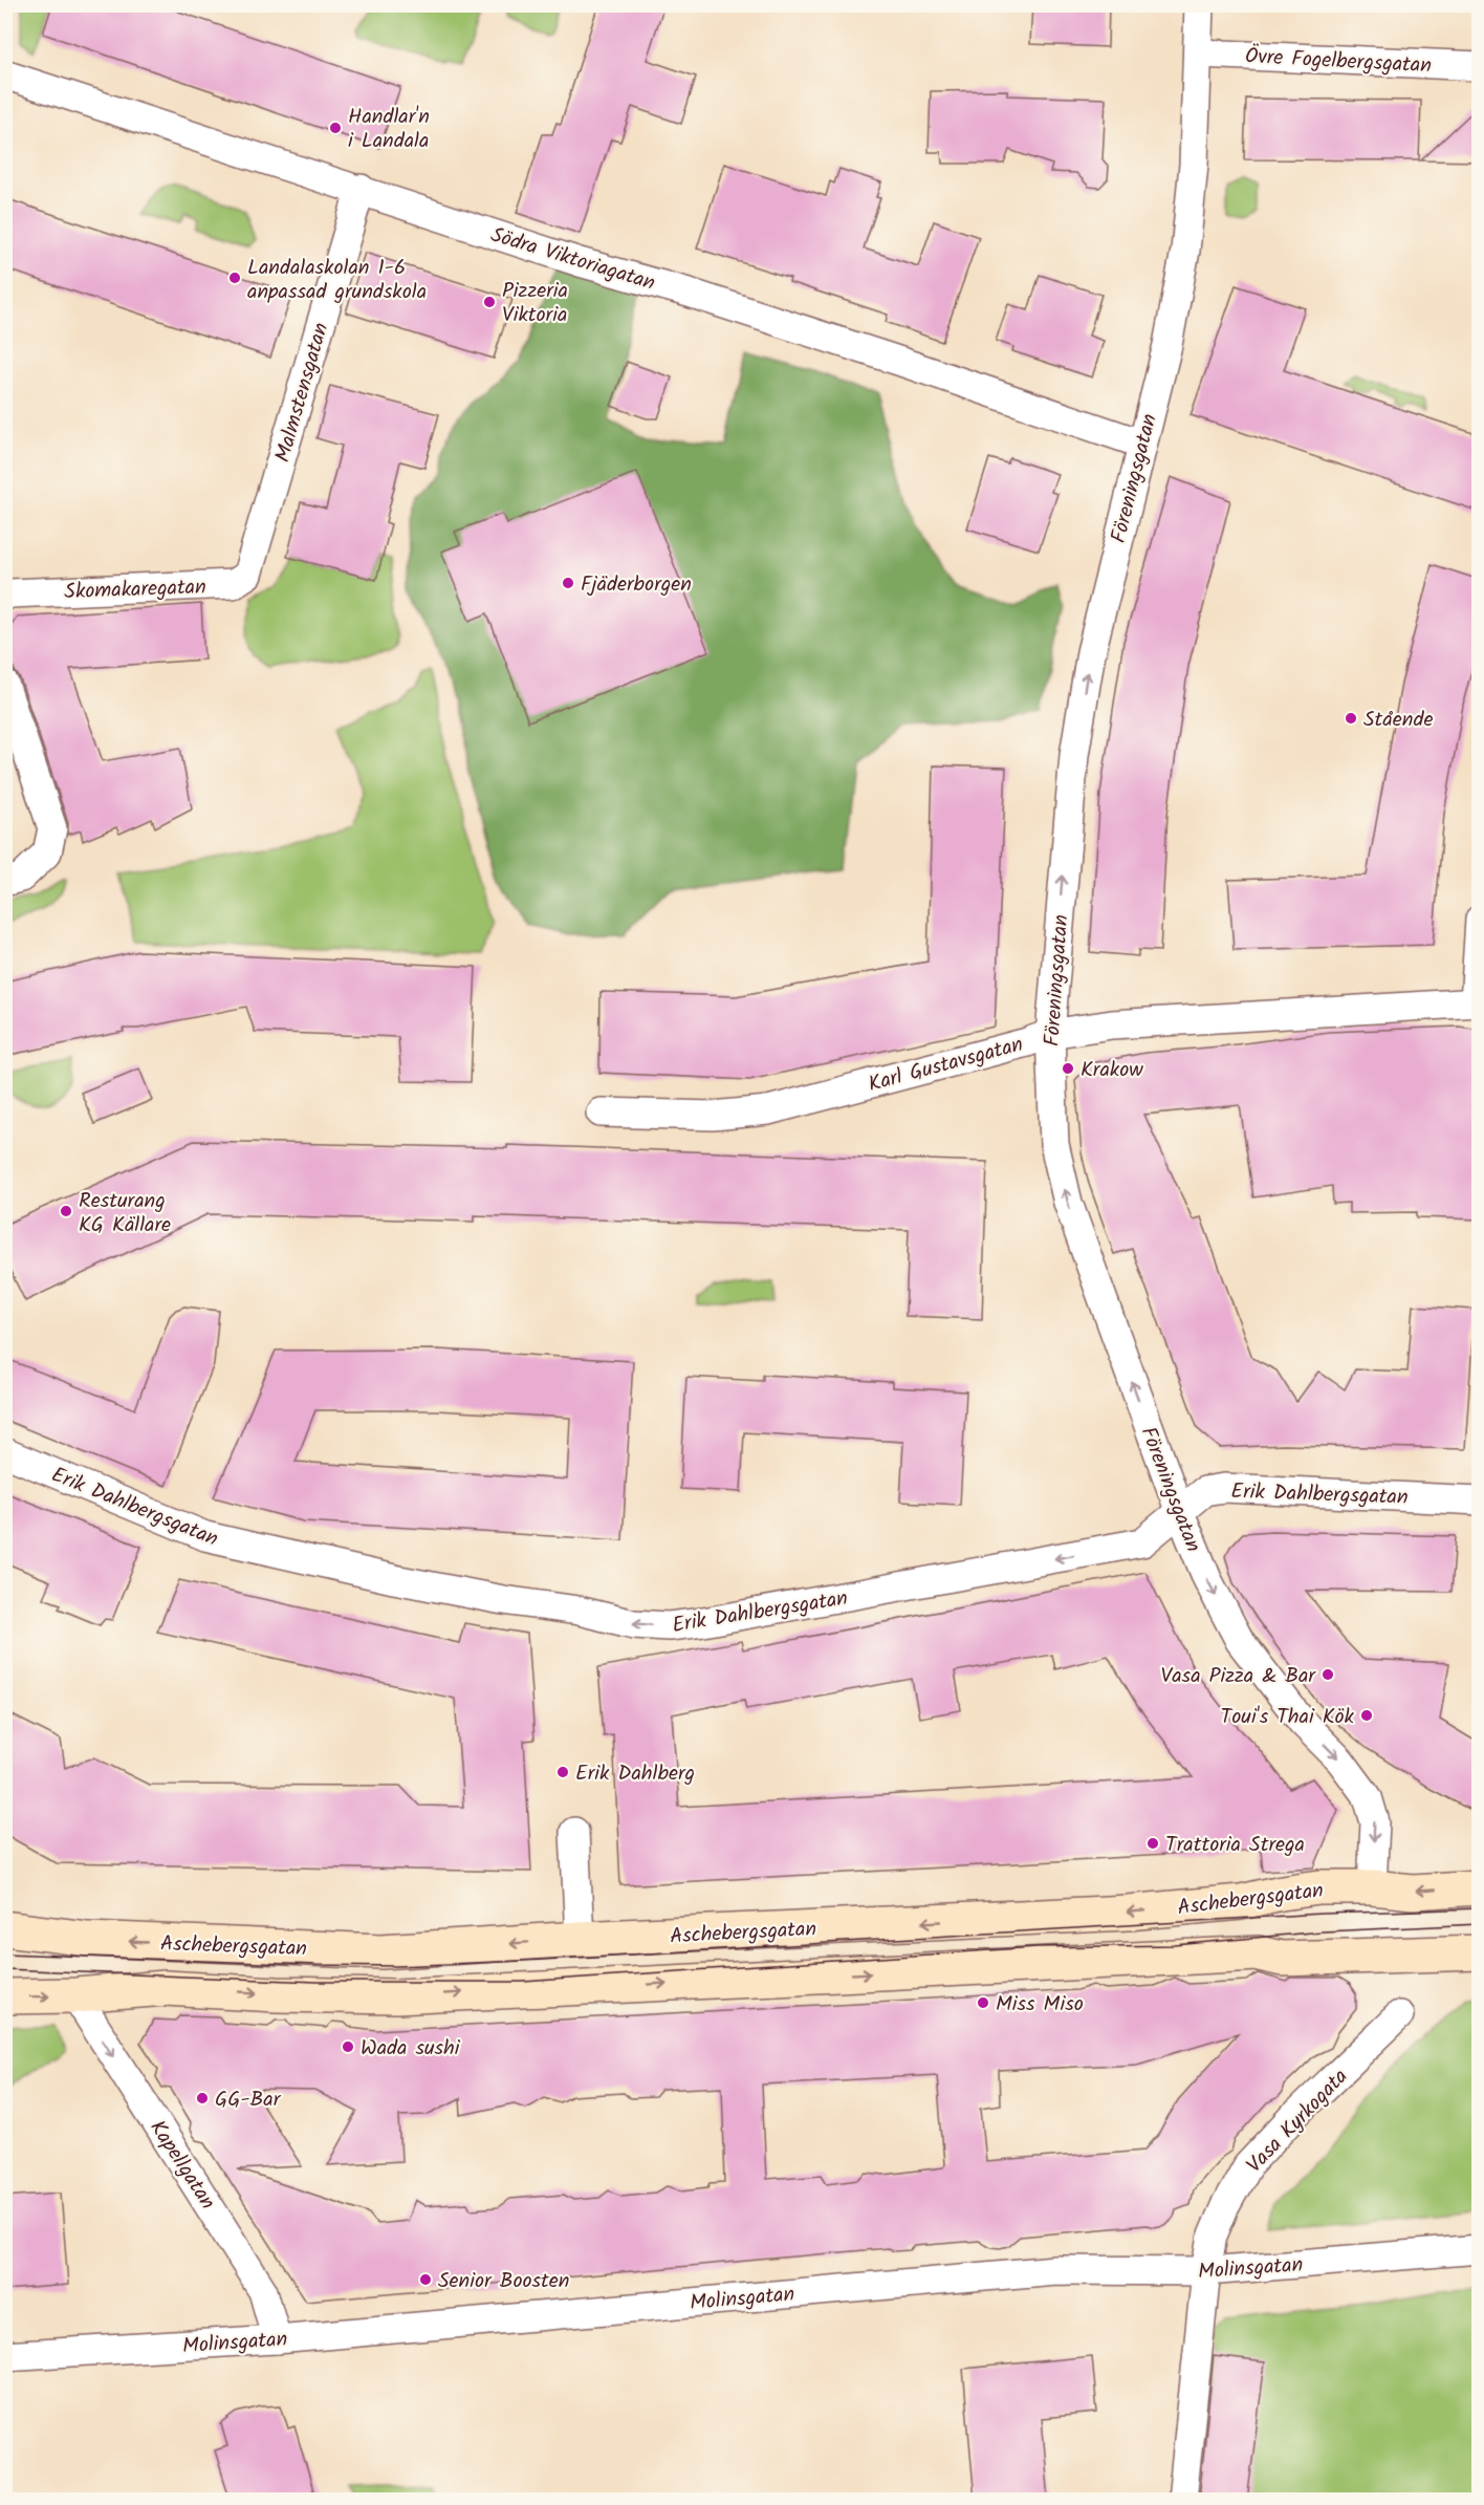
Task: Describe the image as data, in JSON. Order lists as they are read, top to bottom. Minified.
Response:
{"streets":{"street":["Övre Fogelbergsgatan","Södra Viktoriagatan","Malmstensgatan","Föreningsgatan","Skomakaregatan","Karl Gustavsgatan","Erik Dahlbergsgatan","Aschebergsgatan","Vasa Kyrkogata","Kapellgatan","Molinsgatan"]},"crossings":[["Övre Fogelbergsgatan","Föreningsgatan"],["Södra Viktoriagatan","Malmstensgatan"],["Södra Viktoriagatan","Föreningsgatan"],["Malmstensgatan","Skomakaregatan"],["Föreningsgatan","Karl Gustavsgatan"],["Föreningsgatan","Erik Dahlbergsgatan"],["Föreningsgatan","Aschebergsgatan"],["Vasa Kyrkogata","Molinsgatan"],["Kapellgatan","Molinsgatan"]],"one_way":["Erik Dahlbergsgatan","Kapellgatan"],"places":["Handlar'n i Landala","Landalaskolan 1-6 anpassad grundskola","Pizzeria Viktoria","Fjäderborgen","Stående","Krakow","Resturang KG Källare","Vasa Pizza & Bar","Toui's Thai Kök","Erik Dahlberg","Trattoria Strega","Miss Miso","Wada sushi","GG-Bar","Senior Boosten"]}
